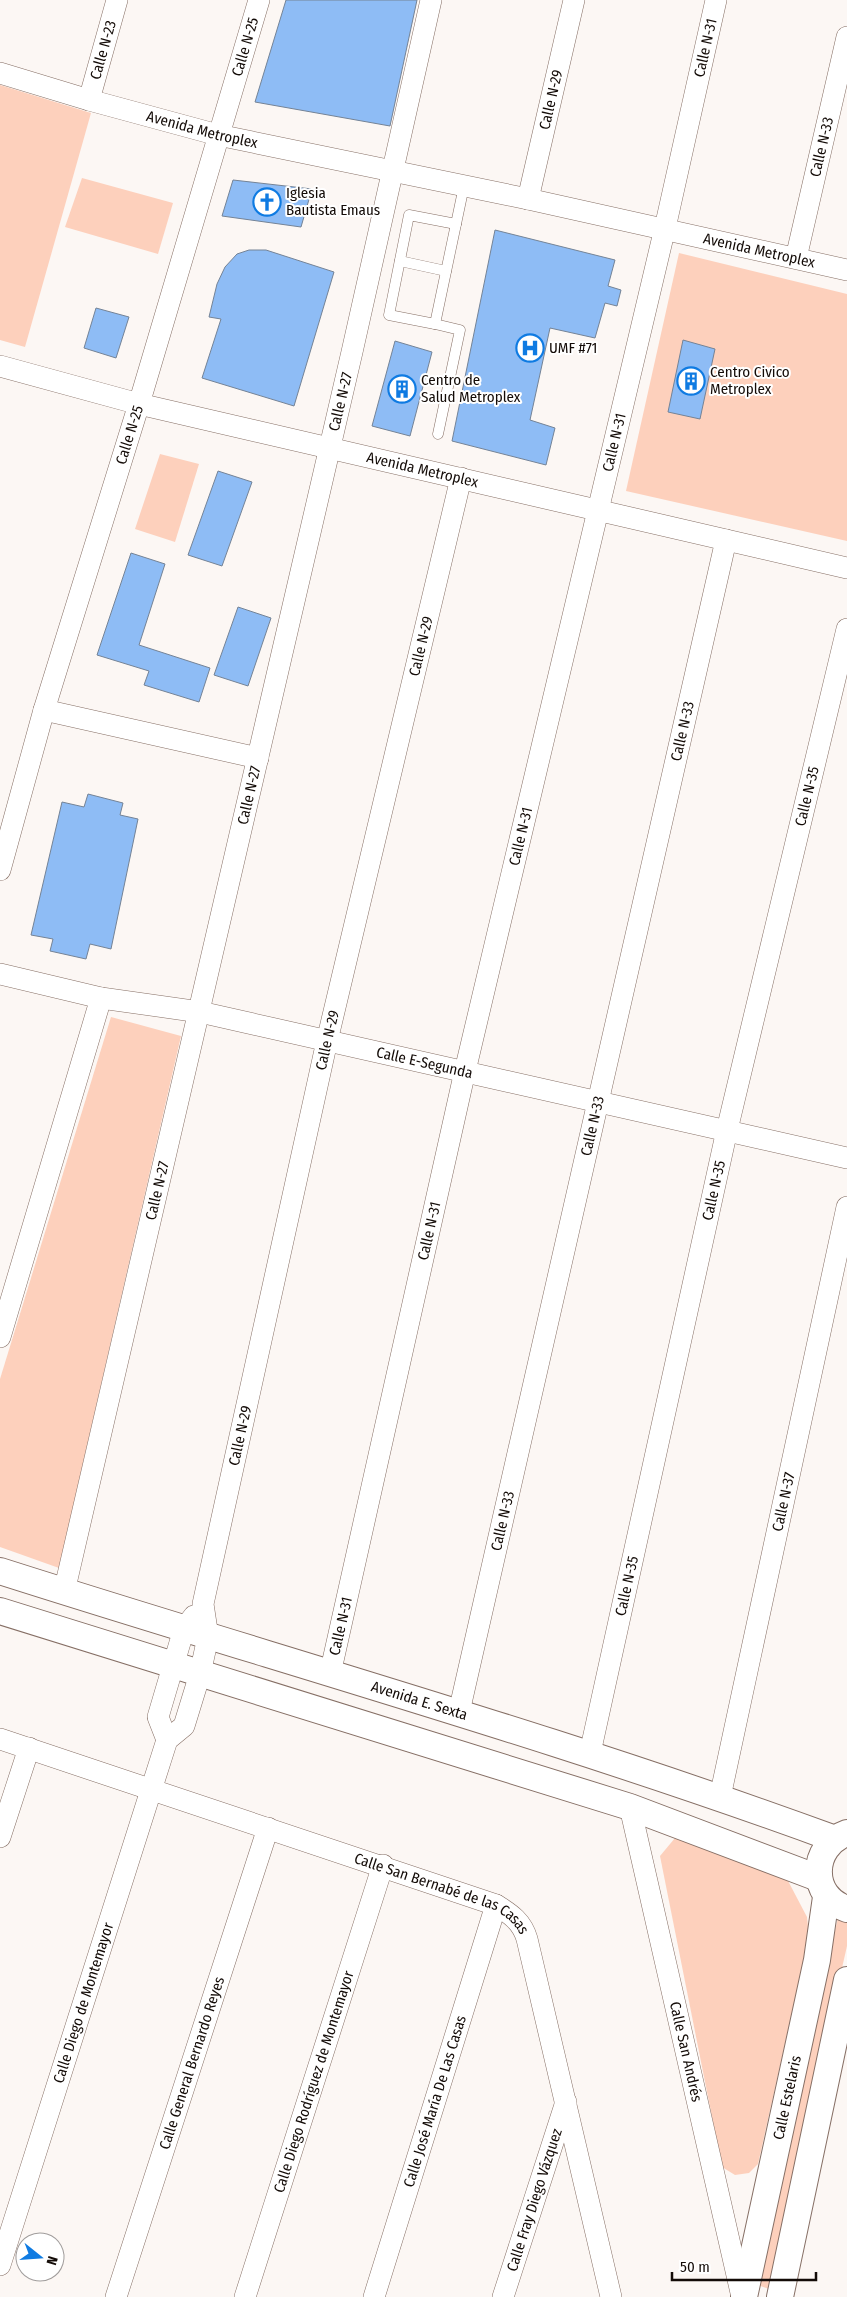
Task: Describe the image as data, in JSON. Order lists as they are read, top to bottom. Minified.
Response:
{"streets":{"street":["Calle N-25","Calle N-31","Calle N-23","Calle N-29","Avenida Metroplex","Calle N-33","Calle N-27","Calle N-35","Calle E-Segunda","Calle N-37","Avenida E. Sexta","Calle San Bernabé de las Casas","Calle Diego de Montemayor","Calle San Andrés","Calle General Bernardo Reyes","Calle Diego Rodríguez de Montemayor","Calle Estelaris","Calle José María De Las Casas","Calle Fray Diego Vázquez"]},"crossings":[["Calle N-25","Avenida Metroplex"],["Calle N-31","Avenida Metroplex"],["Calle N-31","Calle E-Segunda"],["Calle N-31","Avenida E. Sexta"],["Calle N-23","Avenida Metroplex"],["Calle N-29","Avenida Metroplex"],["Calle N-29","Calle E-Segunda"],["Calle N-29","Avenida E. Sexta"],["Avenida Metroplex","Calle N-33"],["Avenida Metroplex","Calle N-27"],["Calle N-33","Calle E-Segunda"],["Calle N-33","Avenida E. Sexta"],["Calle N-27","Calle E-Segunda"],["Calle N-27","Avenida E. Sexta"],["Calle N-35","Calle E-Segunda"],["Calle N-35","Avenida E. Sexta"],["Calle N-37","Avenida E. Sexta"],["Avenida E. Sexta","Calle Estelaris"],["Calle San Bernabé de las Casas","Calle Diego de Montemayor"],["Calle San Bernabé de las Casas","Calle General Bernardo Reyes"],["Calle San Bernabé de las Casas","Calle Diego Rodríguez de Montemayor"],["Calle San Bernabé de las Casas","Calle José María De Las Casas"],["Calle San Bernabé de las Casas","Calle Fray Diego Vázquez"],["Calle San Andrés","Calle Estelaris"]],"places":{"church":["Iglesia Bautista Emaus"],"hospital":["UMF #71"],"building":["Centro Civico Metroplex","Centro de Salud Metroplex"]},"scale_bar":"50 m","north":"right"}
